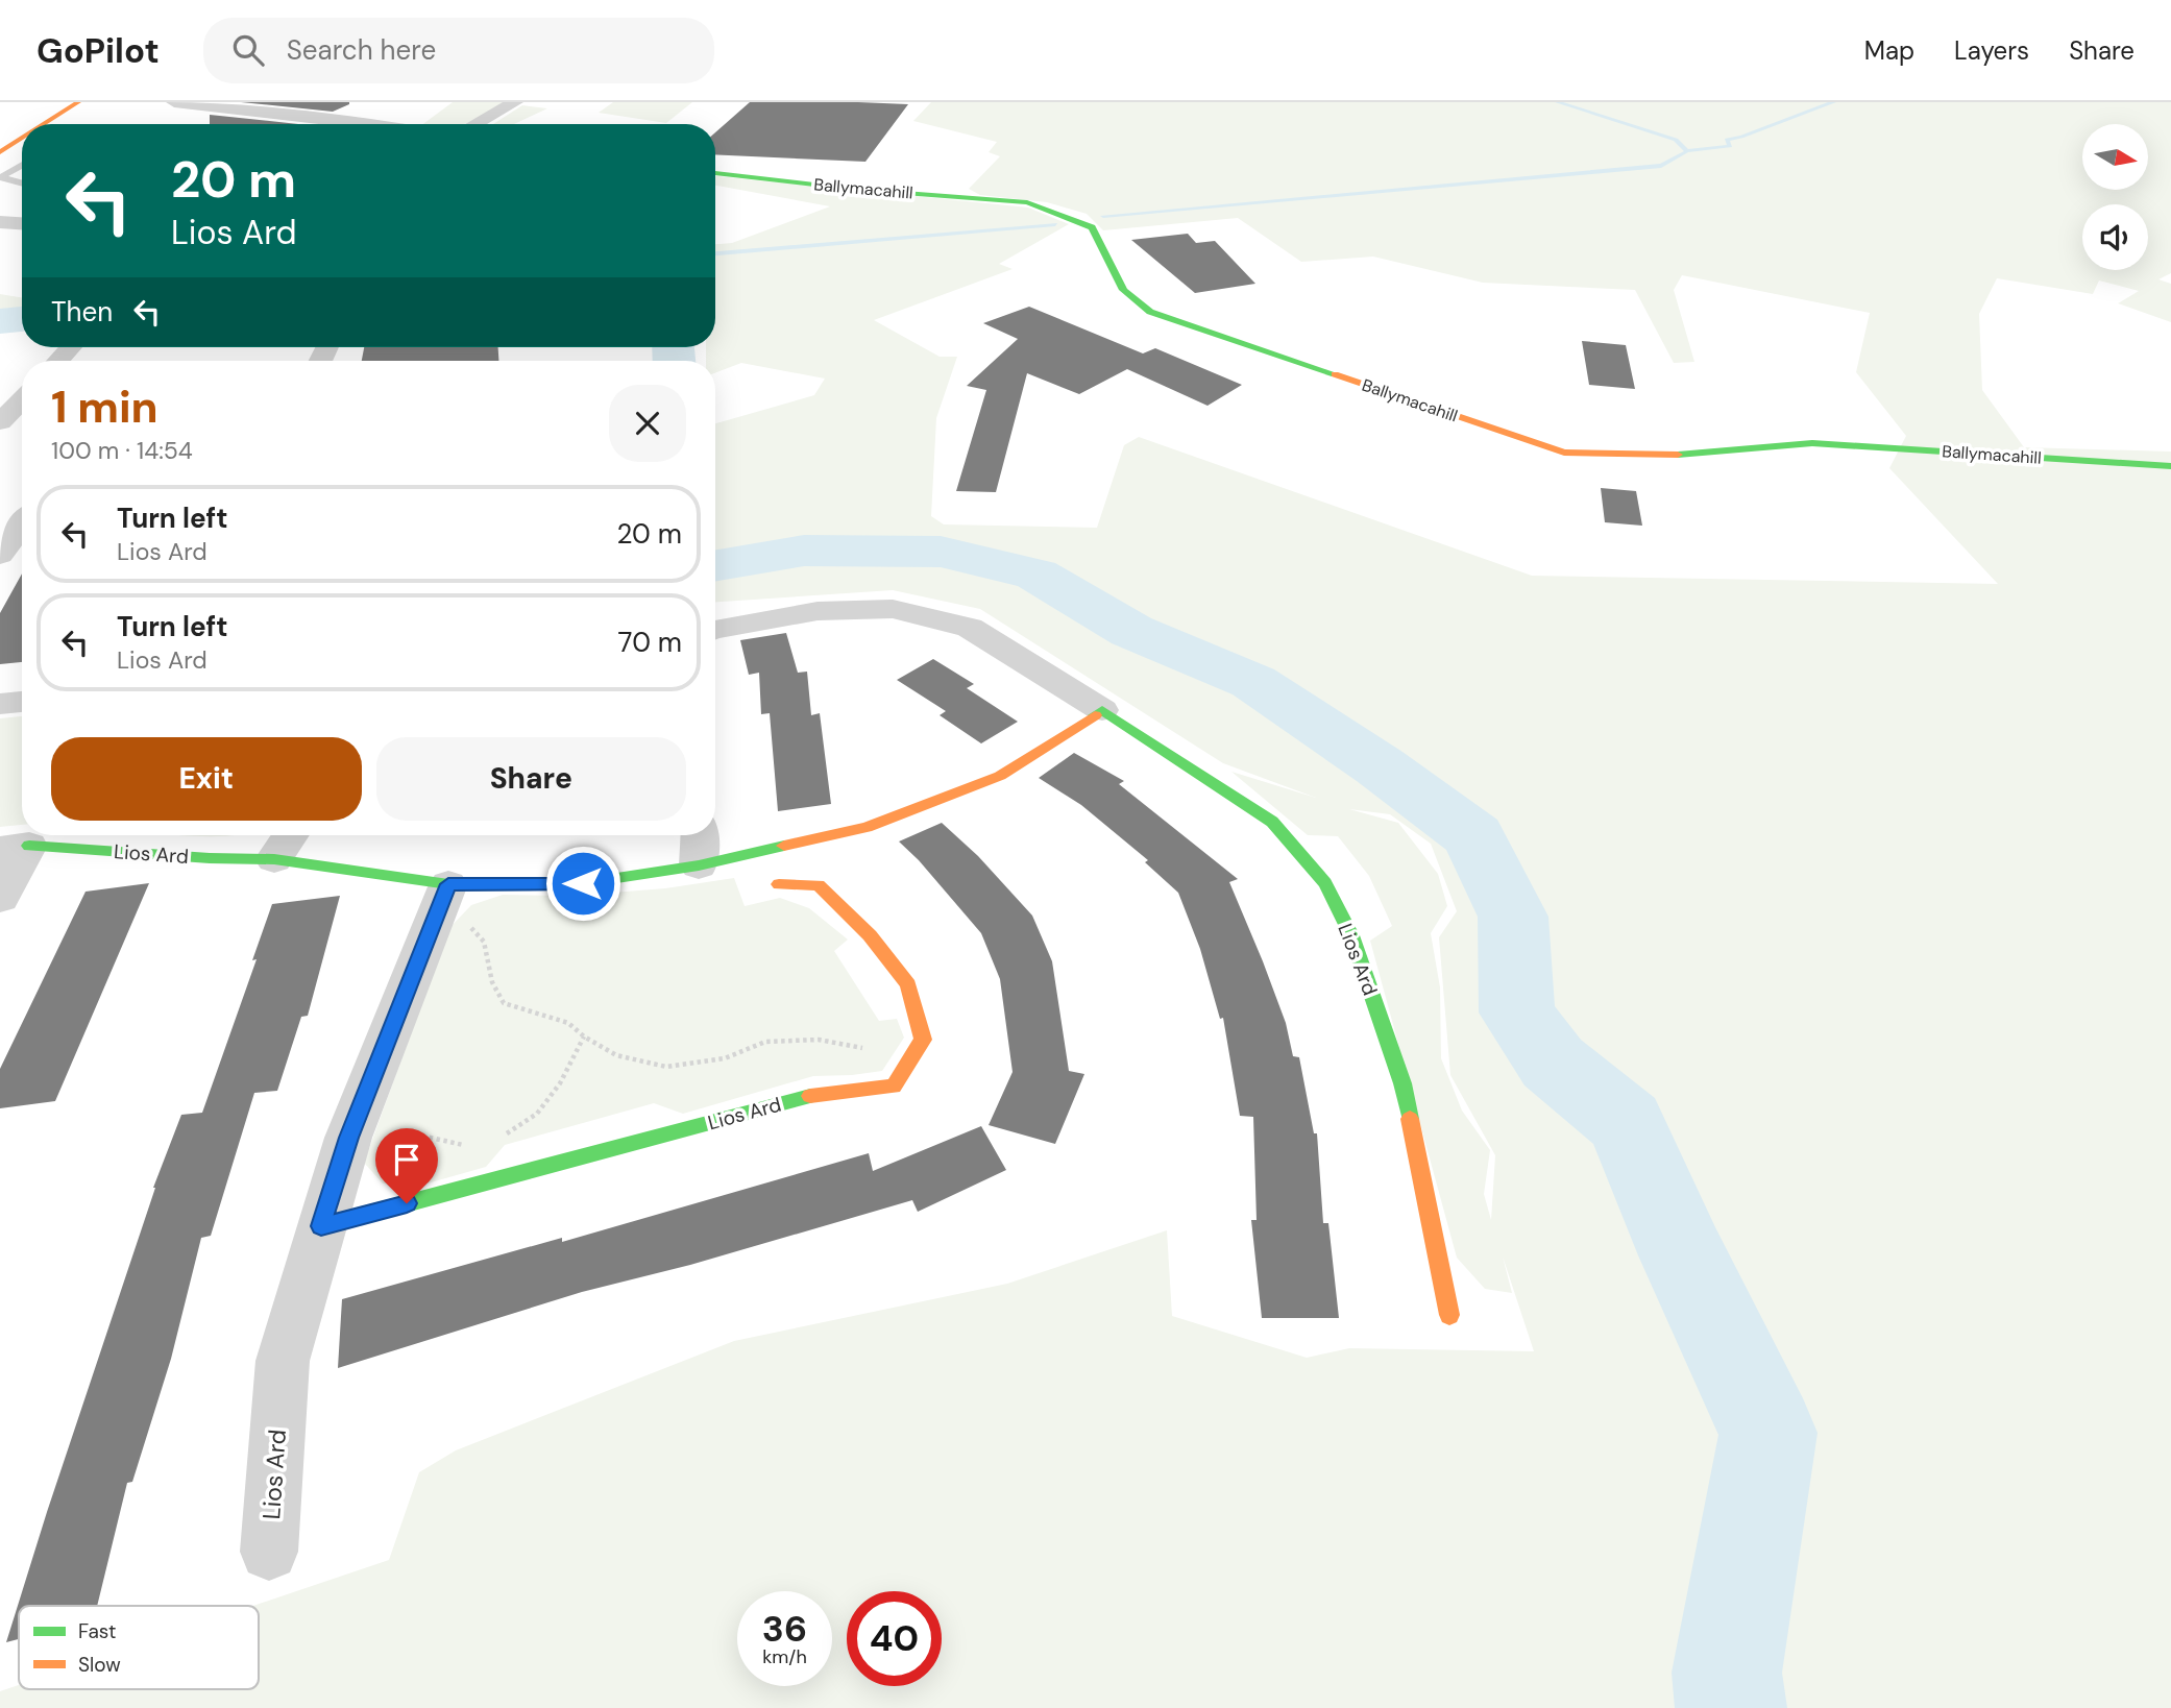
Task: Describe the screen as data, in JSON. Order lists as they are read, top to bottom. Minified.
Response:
{"streets":{"street":["Ballymacahill","Lios Ard"]},"legend":["Fast","Slow"],"north":"right","page":{"header":"GoPilot","search":"Search here","nav":["Map","Layers","Share"],"turn":["20 m","Lios Ard"],"then":"Then","heading":["1 min","100 m · 14:54"],"list":[{"name":"Turn left","note":"Lios Ard","value":"20 m"},{"name":"Turn left","note":"Lios Ard","value":"70 m"}],"buttons":["Exit","Share"],"speed":"36 km/h","limit":"40"}}
